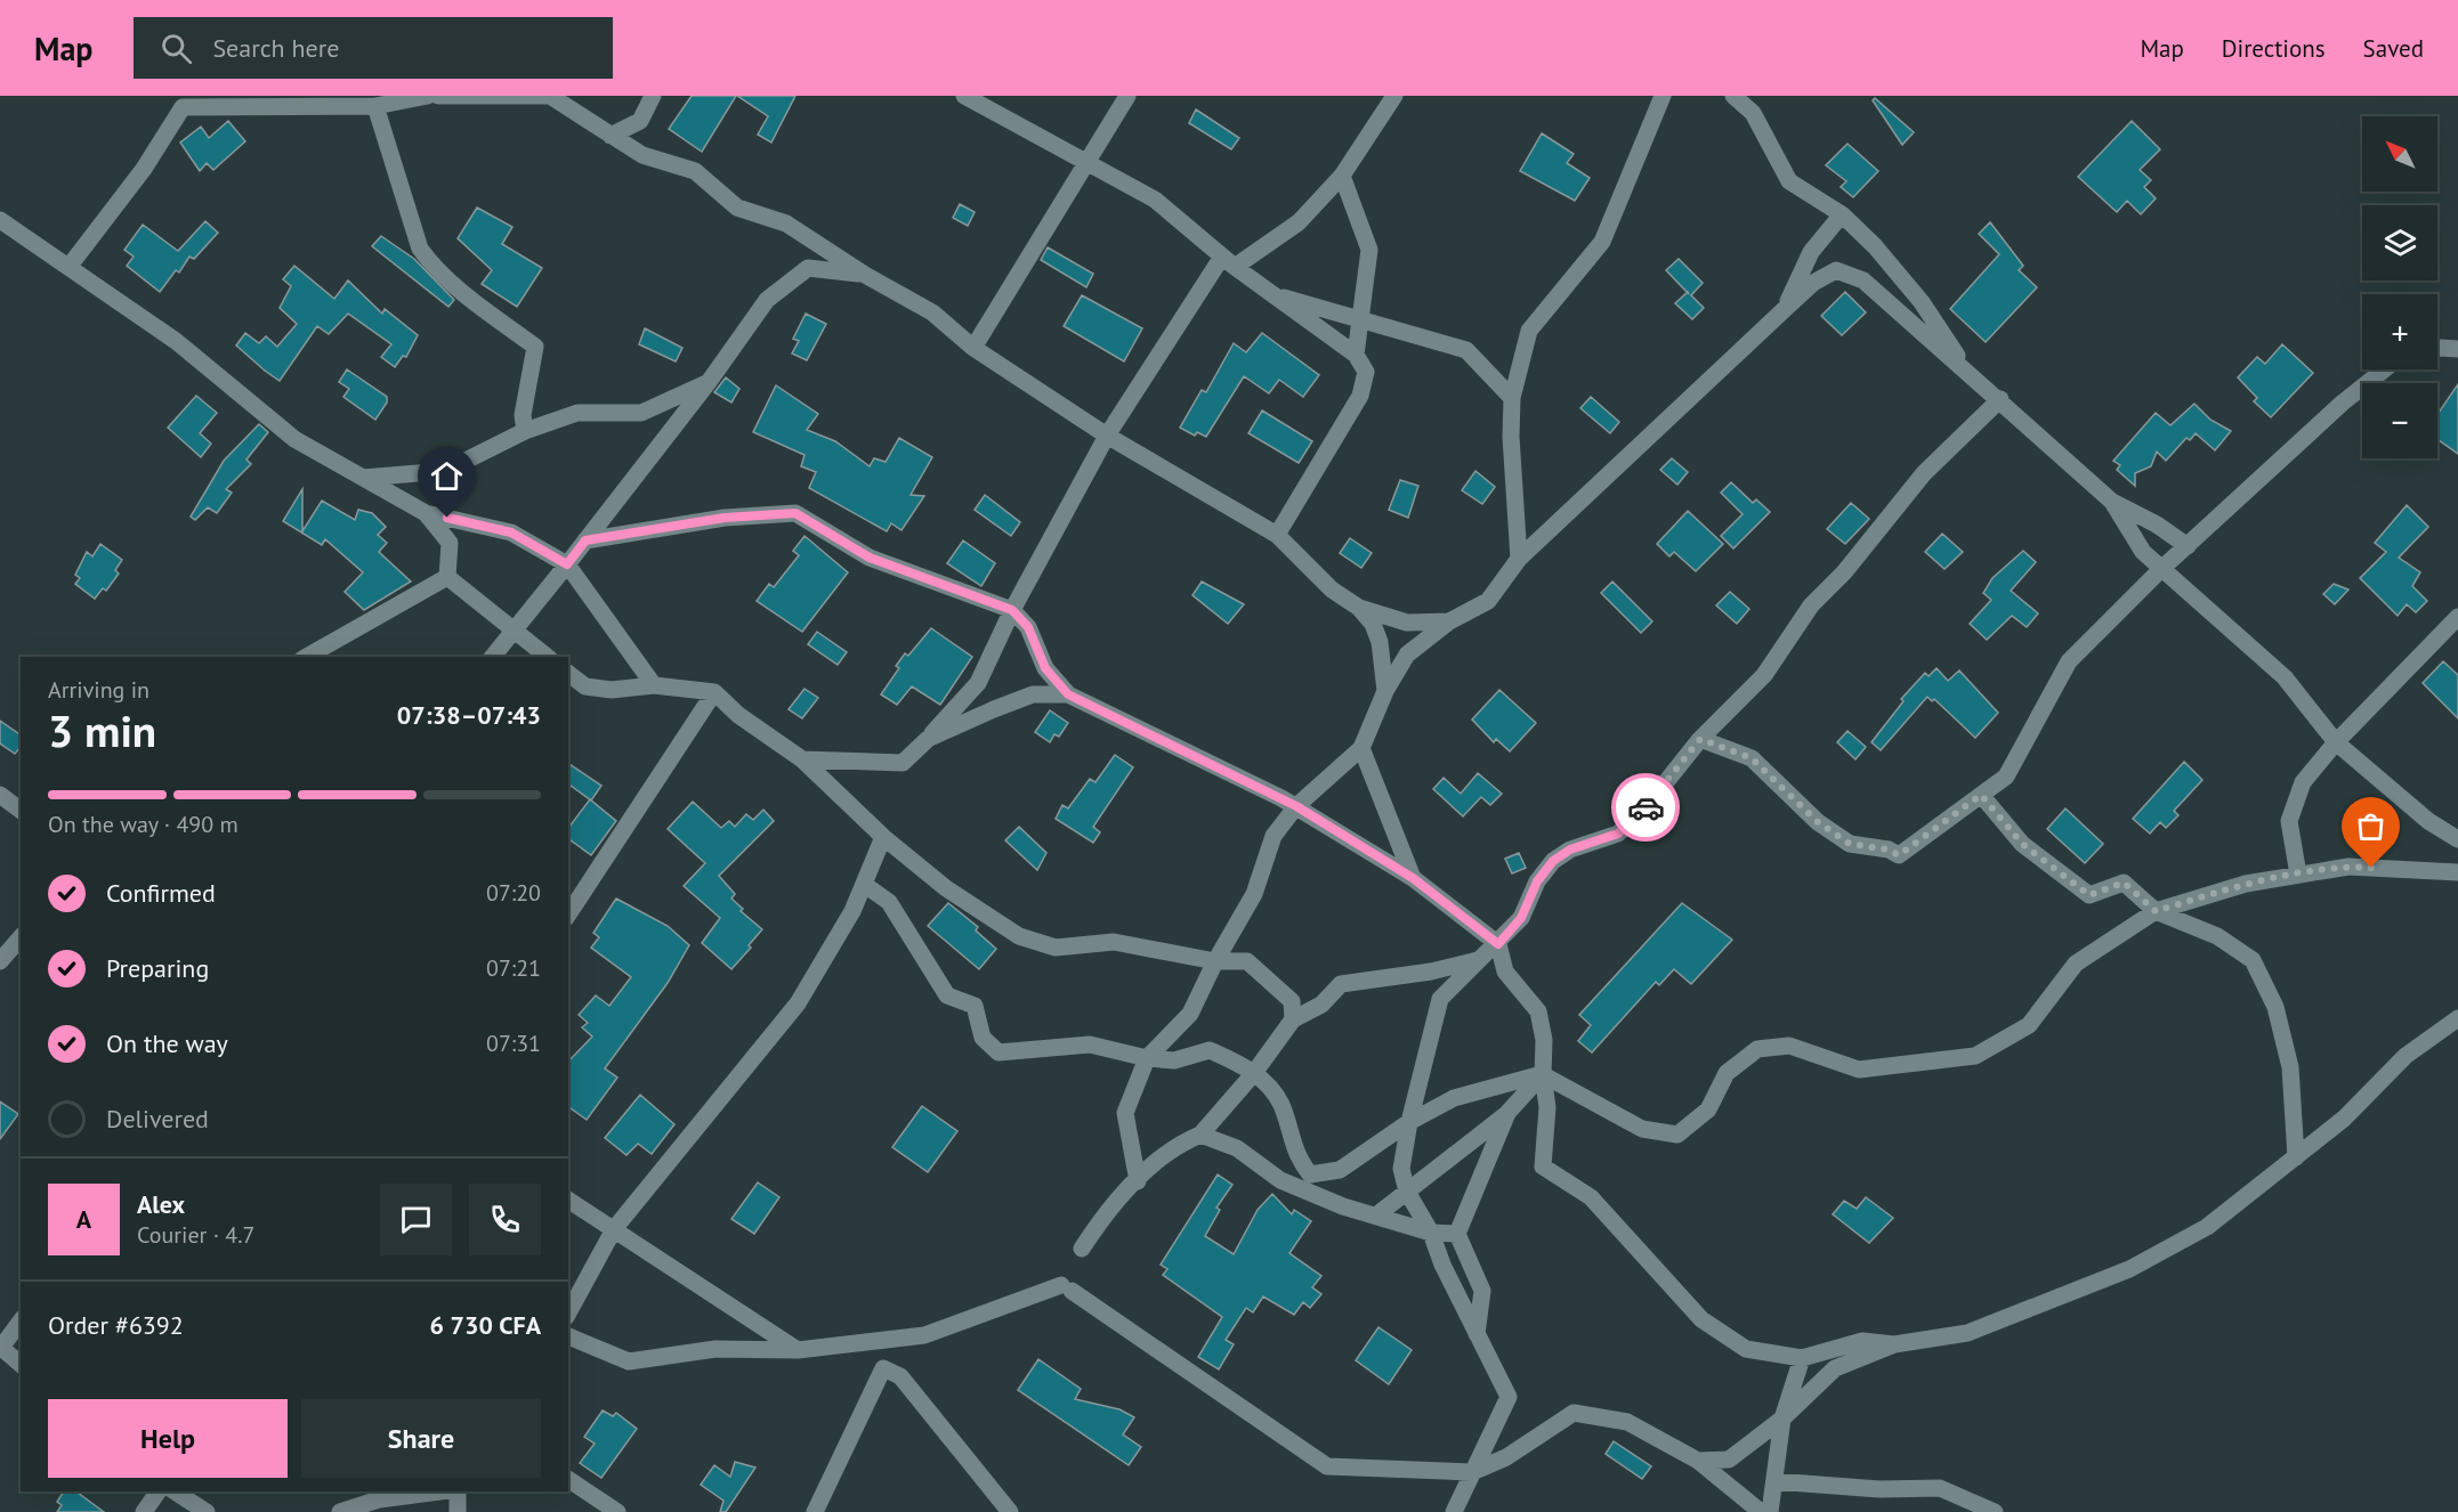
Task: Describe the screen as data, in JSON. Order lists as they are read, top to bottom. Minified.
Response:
{"north":"top left","page":{"header":"Map","search":"Search here","nav":["Map","Directions","Saved"],"map_buttons":["+","−"],"heading":["3 min","Arriving in","07:38–07:43"],"panel":["Alex","Courier · 4.7","Order #6392","6 730 CFA"],"bar":"On the way · 490 m","list":[["Confirmed","07:20"],["Preparing","07:21"],["On the way","07:31"],"Delivered"],"round":"A","buttons":["Help","Share"]}}
